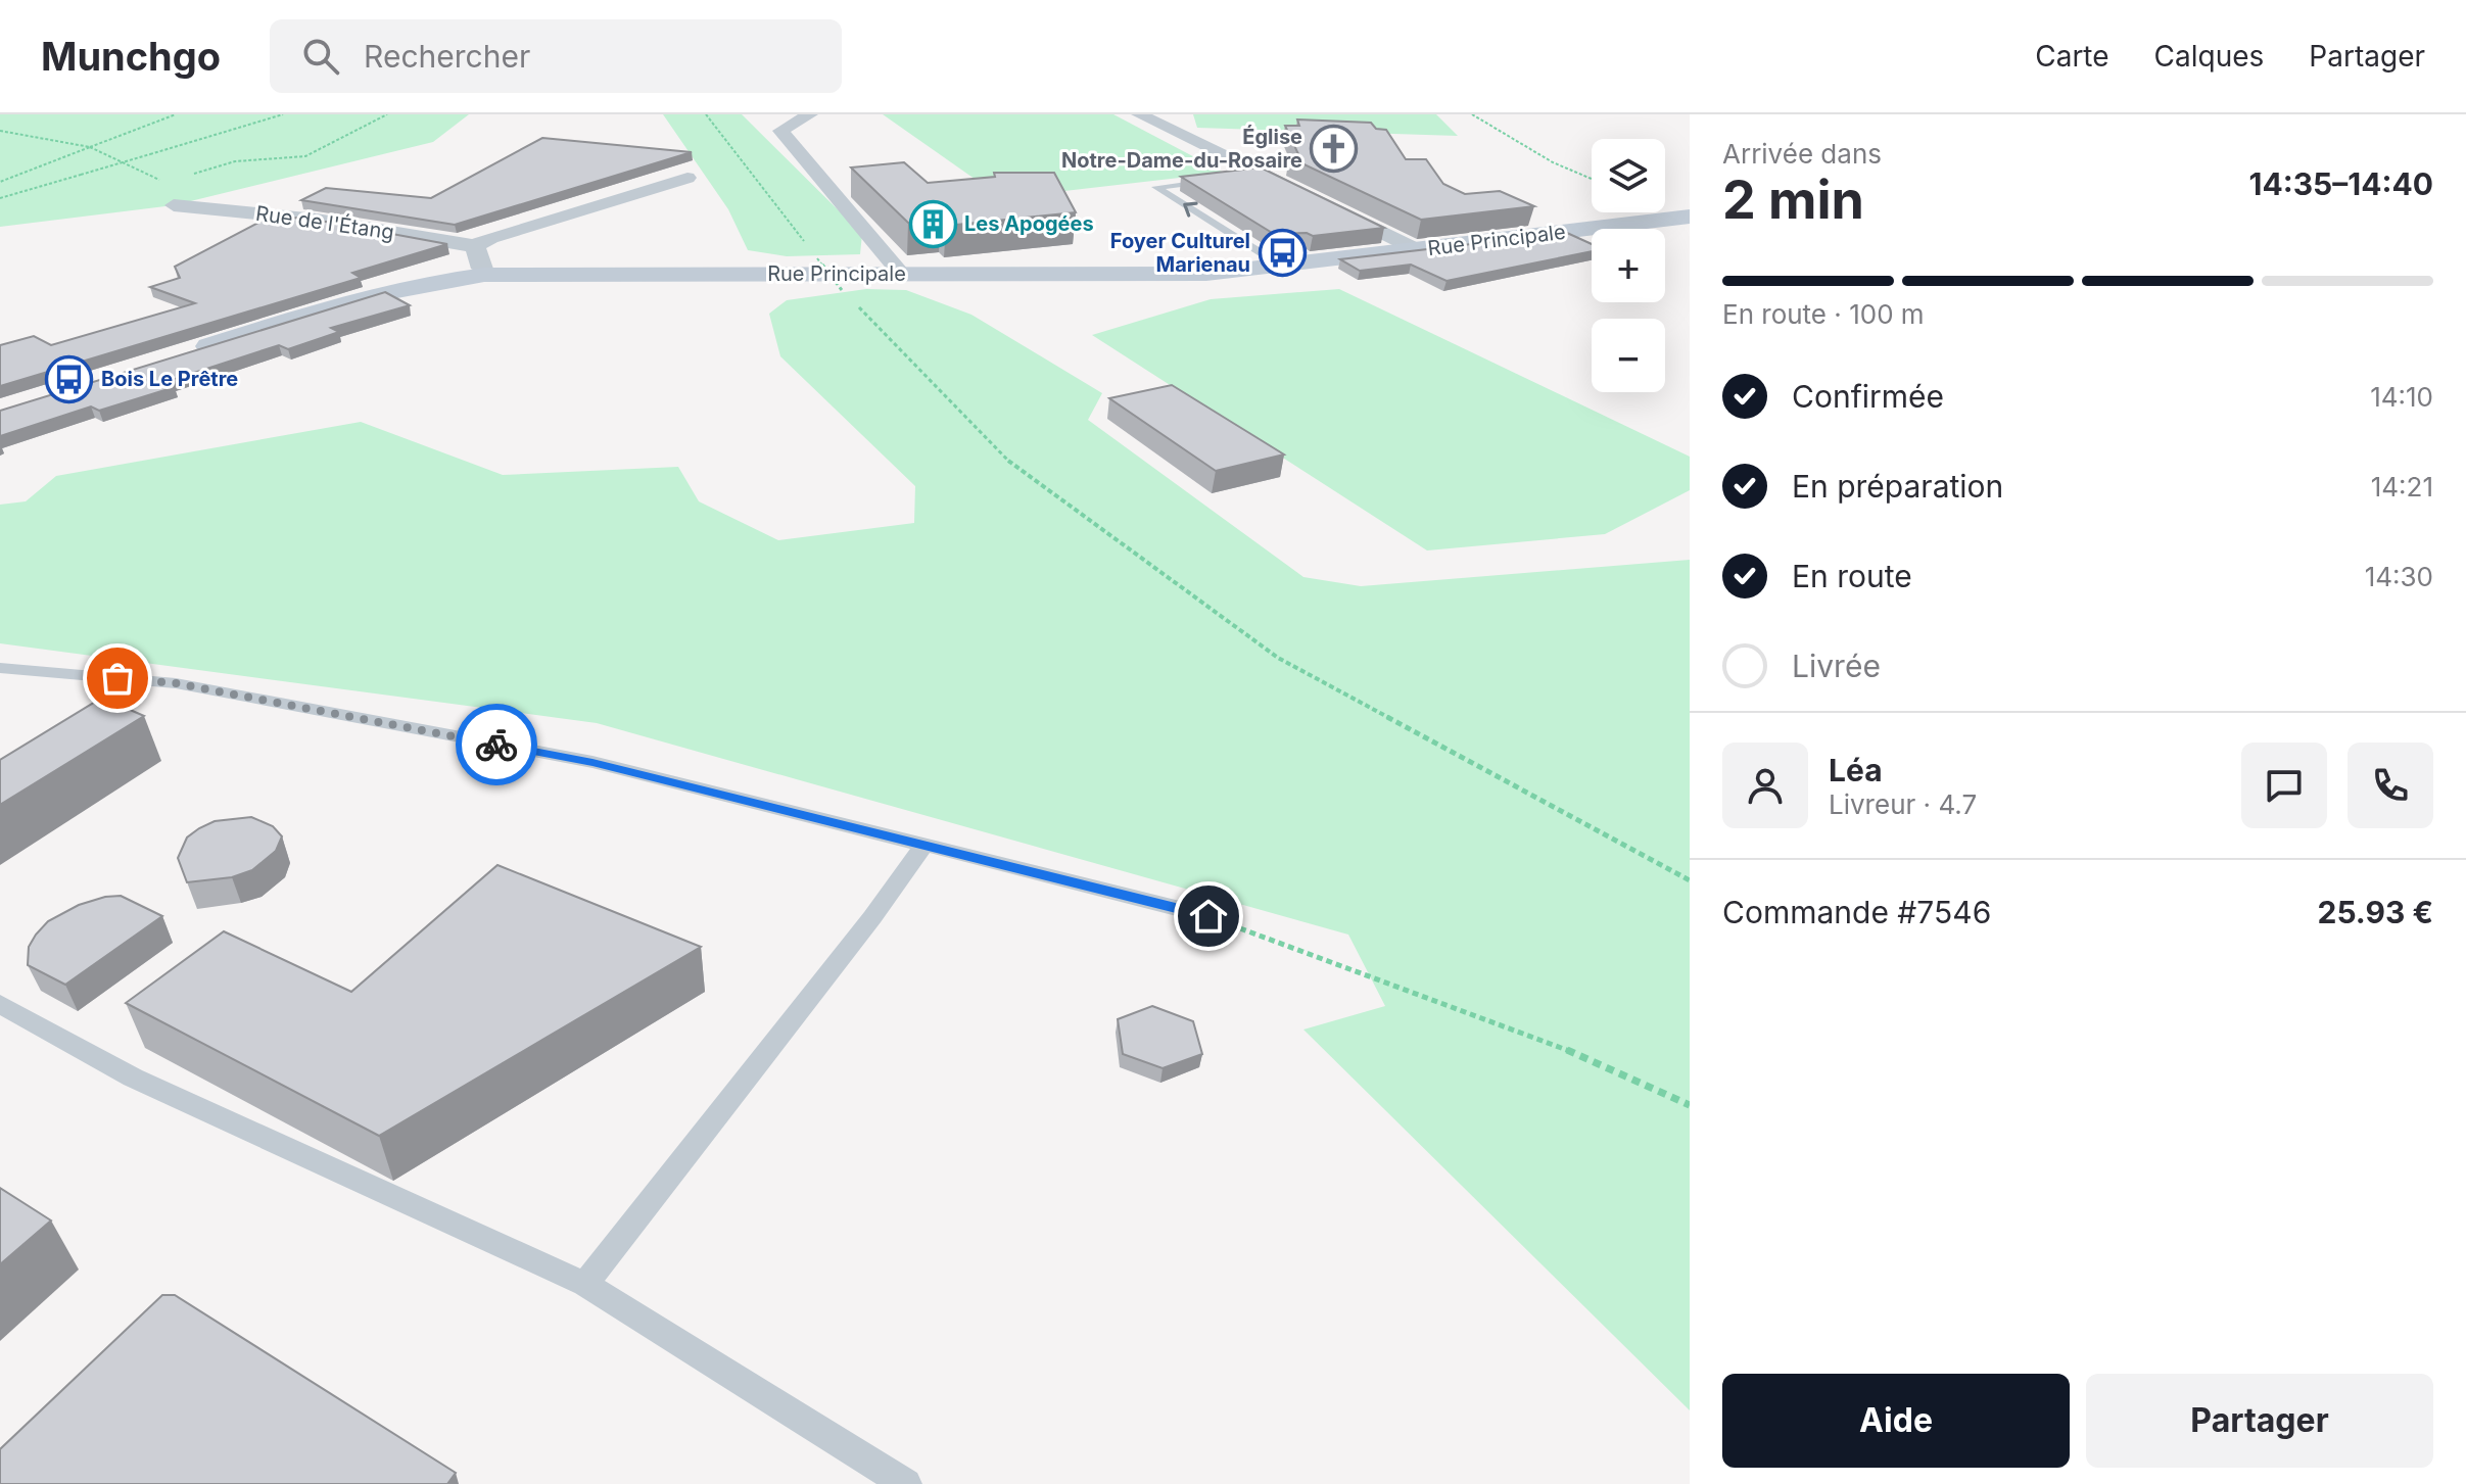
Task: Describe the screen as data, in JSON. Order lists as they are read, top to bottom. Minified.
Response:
{"streets":{"main road":["Rue Principale"],"street":["Rue de l'Étang"]},"places":{"church":["Église Notre-Dame-du-Rosaire"],"building":["Les Apogées"],"bus stop":["Foyer Culturel Marienau","Bois Le Prêtre"]},"page":{"header":"Munchgo","search":"Rechercher","nav":["Carte","Calques","Partager"],"heading":["2 min","Arrivée dans","14:35–14:40"],"panel":["Léa","Livreur · 4.7","Commande #7546","25.93 €"],"map_buttons":["+","−"],"bar":"En route · 100 m","list":[["Confirmée","14:10"],["En préparation","14:21"],["En route","14:30"],"Livrée"],"buttons":["Aide","Partager"]}}
